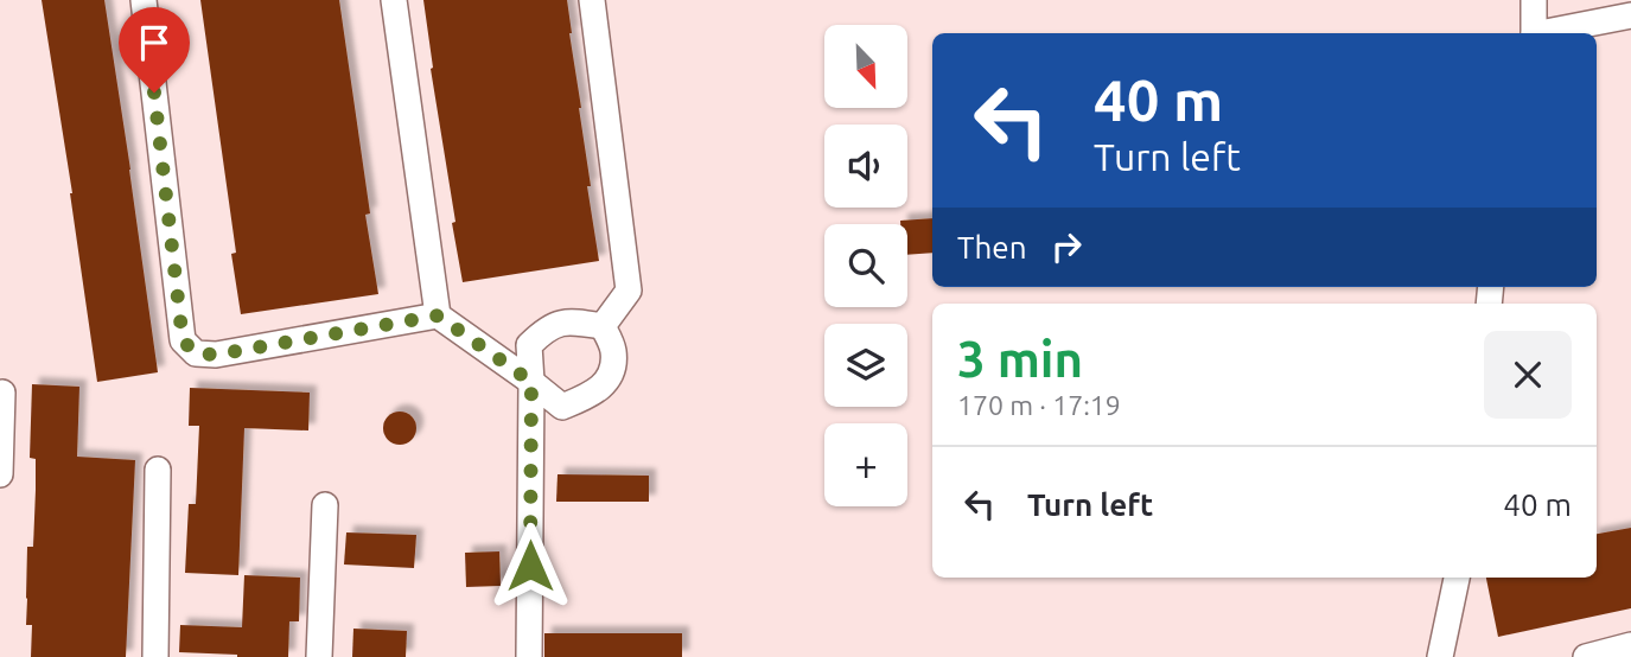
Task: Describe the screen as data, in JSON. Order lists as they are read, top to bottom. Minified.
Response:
{"north":"bottom right","page":{"map_buttons":"+","turn":["40 m","Turn left"],"then":"Then","heading":["3 min","170 m · 17:19"],"list":[{"name":"Turn left","value":"40 m"}]}}
